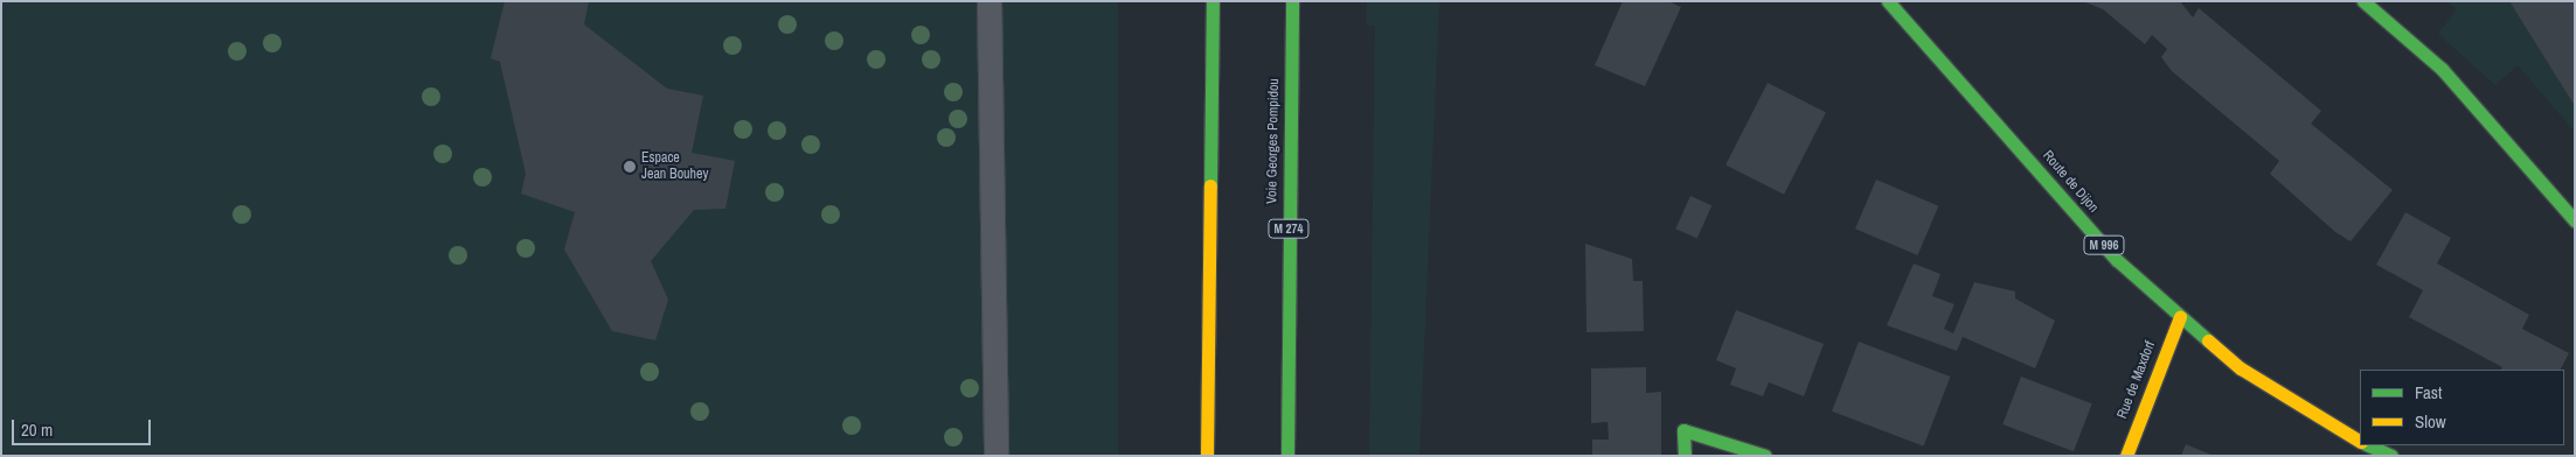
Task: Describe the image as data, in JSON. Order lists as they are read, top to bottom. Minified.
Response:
{"streets":{"main road":["Voie Georges Pompidou","Route de Dijon","M 274","M 996","Rue de Maxdorf"]},"crossings":[["Route de Dijon","Rue de Maxdorf"]],"places":["Espace Jean Bouhey"],"legend":["Fast","Slow"],"scale_bar":"20 m"}
